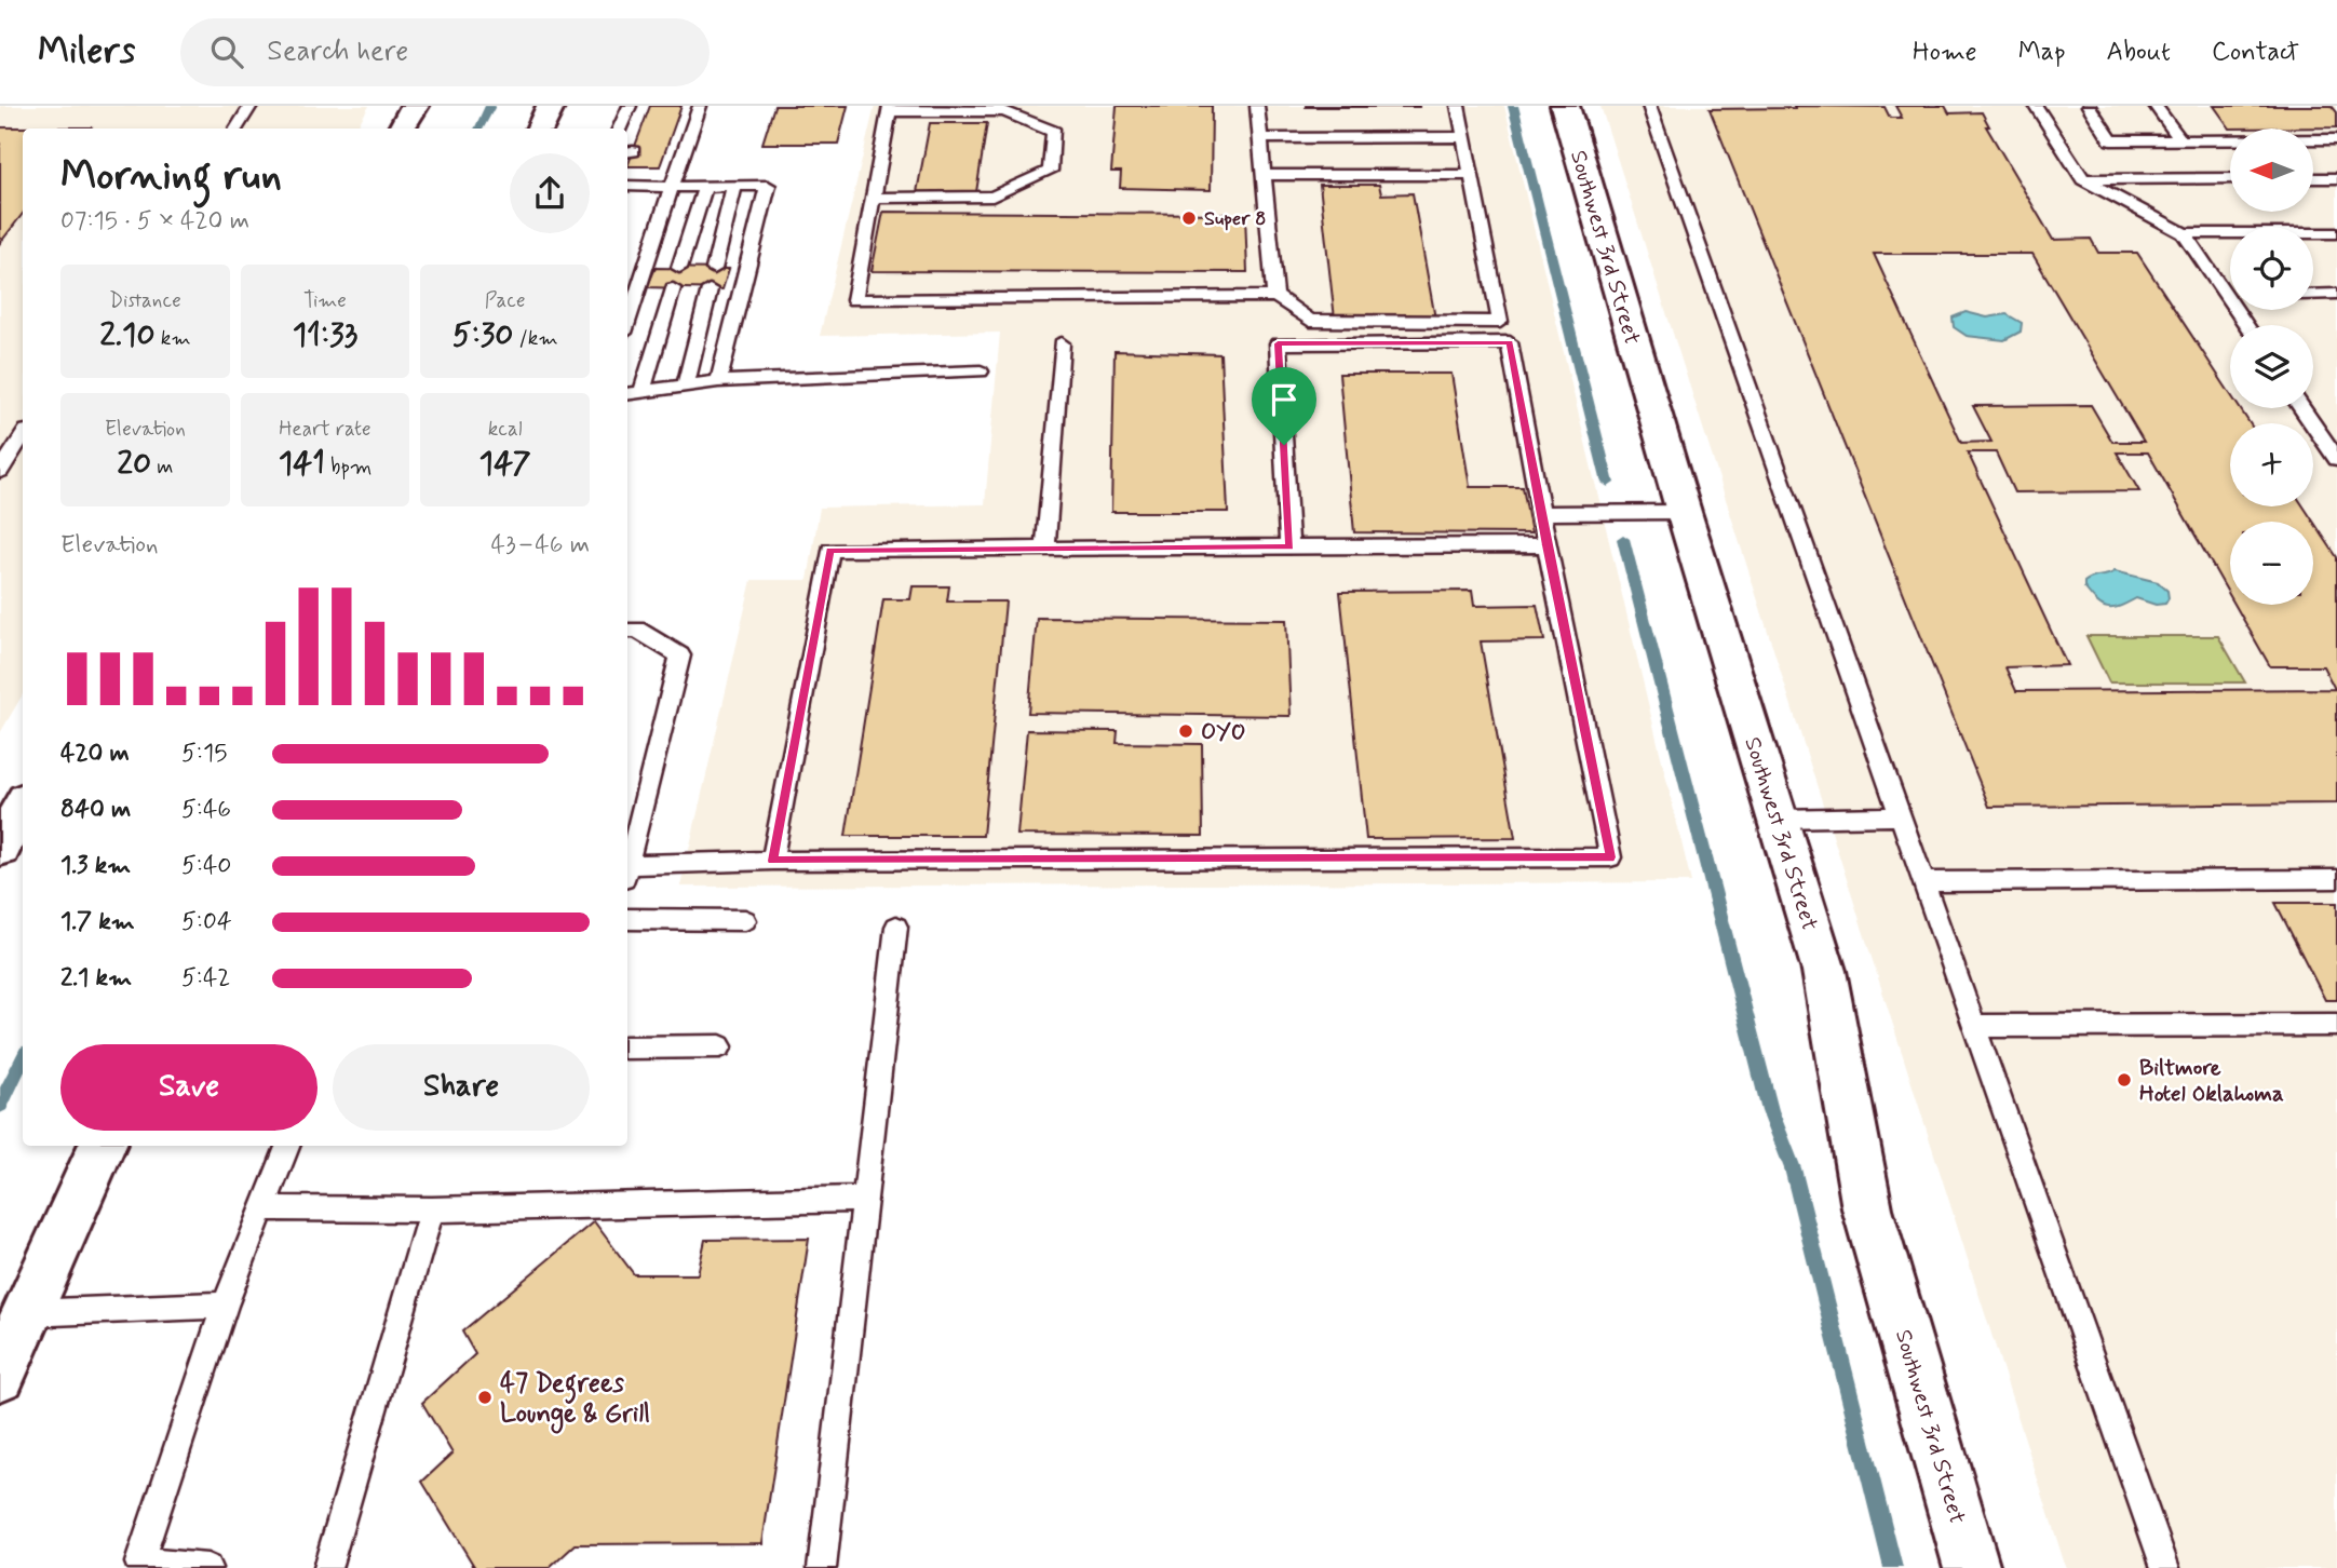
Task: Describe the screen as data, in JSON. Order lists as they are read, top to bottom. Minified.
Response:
{"streets":{"street":["Southwest 3rd Street"]},"places":["Super 8","OYO","Biltmore Hotel Oklahoma","47 Degrees Lounge & Grill"],"north":"left","page":{"header":"Milers","search":"Search here","nav":["Home","Map","About","Contact"],"map_buttons":["+","−"],"heading":["Morning run","07:15 · 5 × 420 m"],"stats":[["Distance","2.10 km"],["Time","11:33"],["Pace","5:30 /km"],["Elevation","20 m"],["Heart rate","141 bpm"],["kcal","147"]],"chart":["Elevation","43–46 m"],"list":[{"name":"420 m","note":"5:15"},{"name":"840 m","note":"5:46"},{"name":"1.3 km","note":"5:40"},{"name":"1.7 km","note":"5:04"},{"name":"2.1 km","note":"5:42"}],"buttons":["Save","Share"]}}
